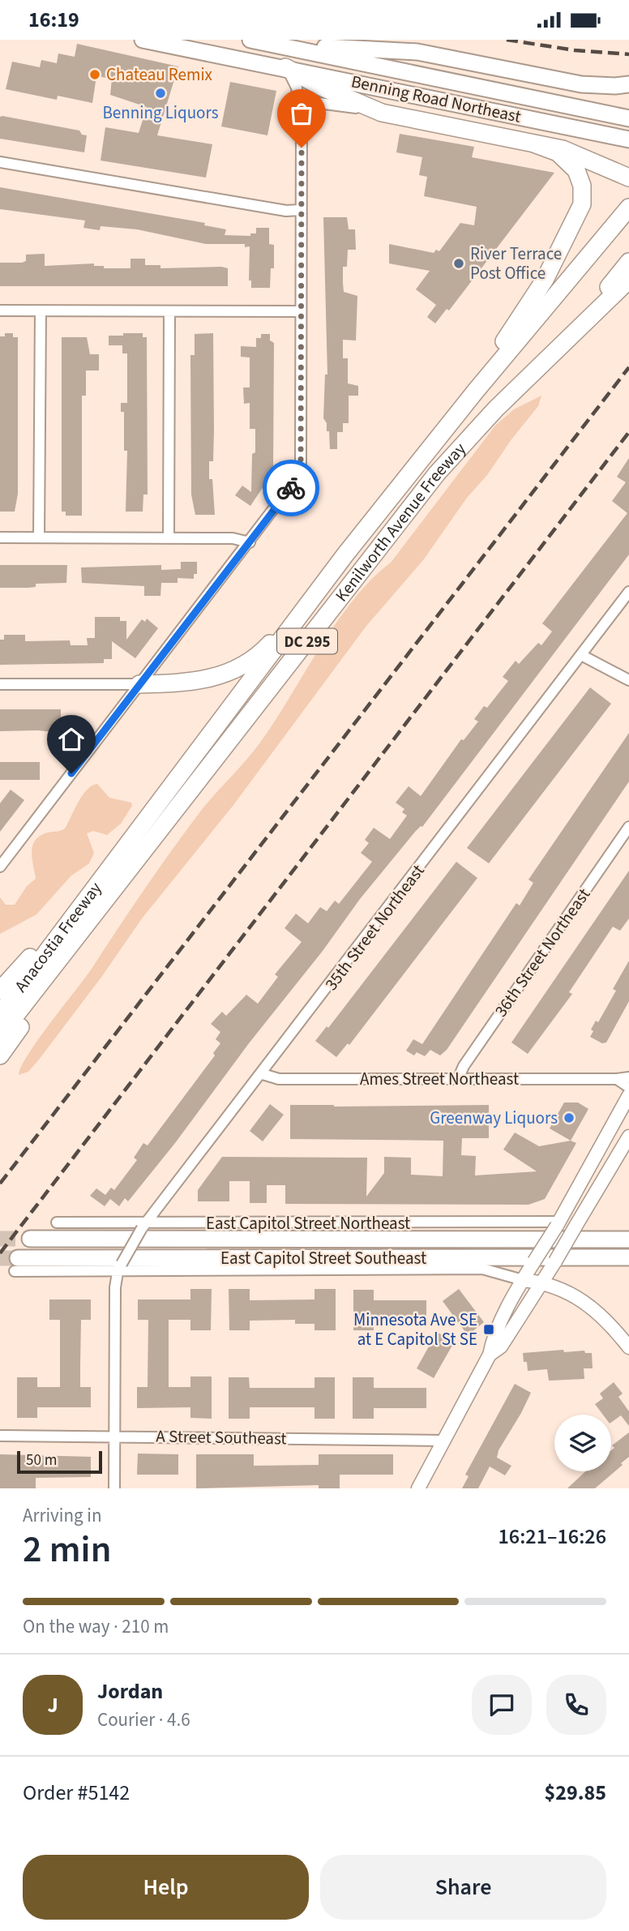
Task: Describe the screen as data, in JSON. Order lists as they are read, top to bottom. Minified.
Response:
{"streets":{"highway":["Kenilworth Avenue Freeway","DC 295","Anacostia Freeway"],"main road":["Benning Road Northeast","East Capitol Street Northeast","East Capitol Street Southeast"],"street":["35th Street Northeast","36th Street Northeast","Ames Street Northeast","A Street Southeast"]},"crossings":[["Kenilworth Avenue Freeway","Anacostia Freeway"],["35th Street Northeast","Ames Street Northeast"],["35th Street Northeast","East Capitol Street Northeast"],["35th Street Northeast","East Capitol Street Southeast"],["36th Street Northeast","Ames Street Northeast"]],"places":{"other":["Chateau Remix","Benning Liquors","River Terrace Post Office","Greenway Liquors"],"transit":["Minnesota Ave SE at E Capitol St SE"]},"scale_bar":"50 m","page":{"status":"16:19","scale":"50 m","heading":["2 min","Arriving in","16:21–16:26"],"panel":["Jordan","Courier · 4.6","Order #5142","$29.85"],"bar":"On the way · 210 m","round":"J","buttons":["Help","Share"]}}
